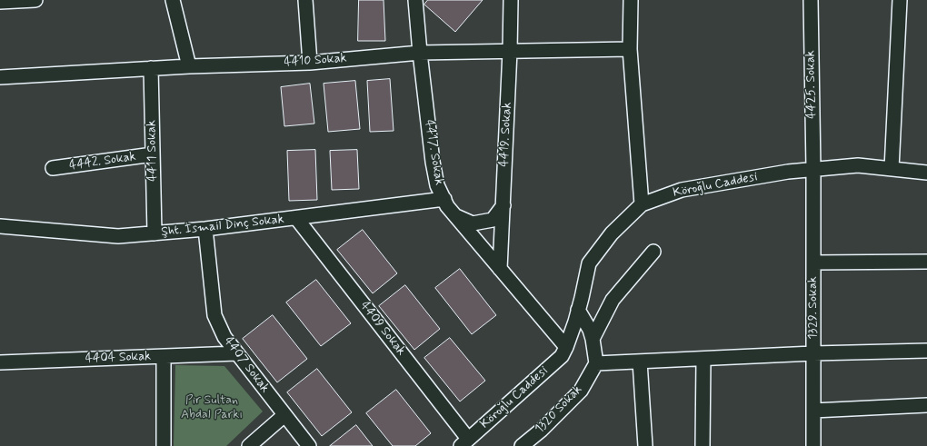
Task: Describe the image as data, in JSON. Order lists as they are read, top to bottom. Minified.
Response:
{"streets":{"street":["4410 Sokak","4425. Sokak","4419. Sokak","4411 Sokak","4417. Sokak","4442. Sokak","Köroğlu Caddesi","Şht. İsmail Dinç Sokak","1329. Sokak","4409 Sokak","4404 Sokak","4407 Sokak","1320 Sokak"]},"crossings":[["4410 Sokak","4419. Sokak"],["4410 Sokak","4411 Sokak"],["4410 Sokak","4417. Sokak"],["4425. Sokak","Köroğlu Caddesi"],["4425. Sokak","1329. Sokak"],["4419. Sokak","4417. Sokak"],["4411 Sokak","4442. Sokak"],["4411 Sokak","Şht. İsmail Dinç Sokak"],["4417. Sokak","Köroğlu Caddesi"],["4417. Sokak","Şht. İsmail Dinç Sokak"],["Köroğlu Caddesi","1329. Sokak"],["Köroğlu Caddesi","4409 Sokak"],["Şht. İsmail Dinç Sokak","4409 Sokak"],["Şht. İsmail Dinç Sokak","4407 Sokak"],["4404 Sokak","4407 Sokak"]],"parks":["Pir Sultan Abdal Parkı"]}
